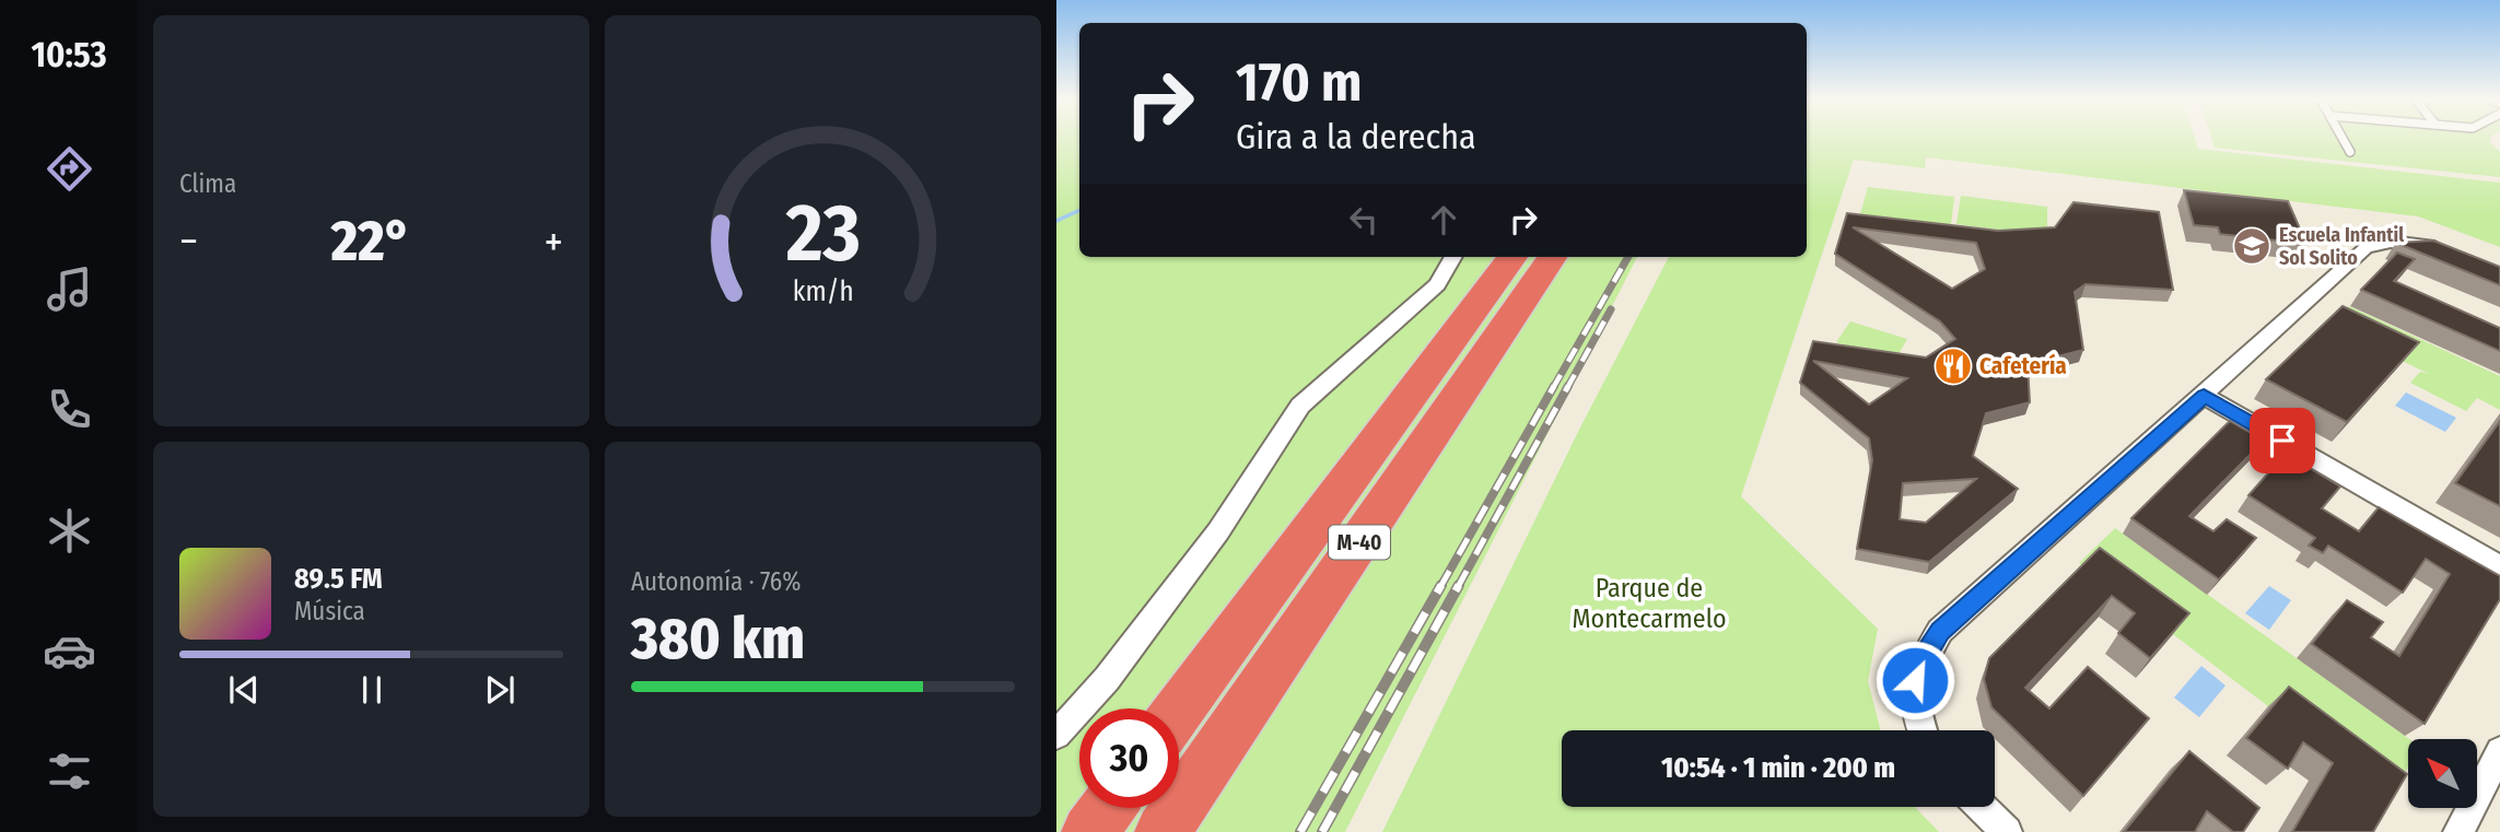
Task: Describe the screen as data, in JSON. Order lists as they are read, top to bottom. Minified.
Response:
{"streets":{"highway":["M-40"]},"parks":["Parque de Montecarmelo"],"places":{"school or university":["Escuela Infantil Sol Solito"],"restaurant":["Cafetería"]},"north":"top left","page":{"tabs":"10:53","tile":["Clima",["Autonomía · 76%","380 km"]],"turn":["170 m","Gira a la derecha"],"heat":["−","22°","+"],"song":["89.5 FM","Música"],"limit":"30","trip":"10:54 · 1 min · 200 m","gauge":["23","km/h"]}}
